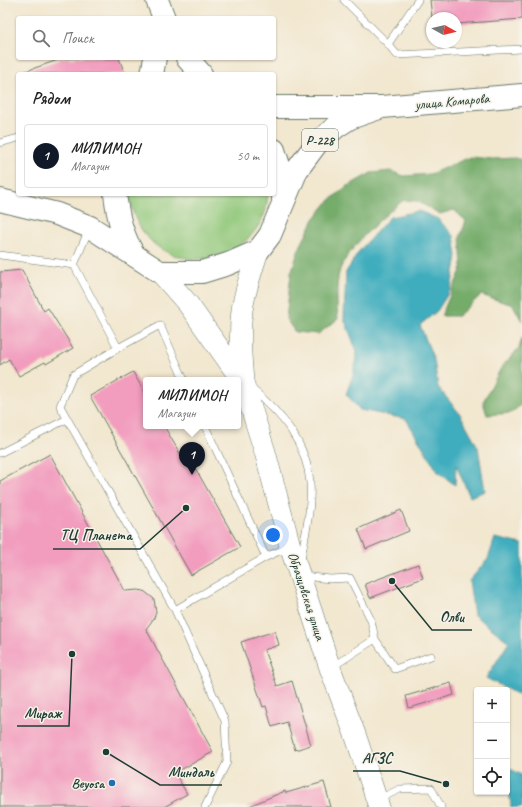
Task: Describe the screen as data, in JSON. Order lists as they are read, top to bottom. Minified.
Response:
{"streets":{"main road":["улица Комарова","Р-228","Образцовская улица"]},"crossings":[["улица Комарова","Р-228"]],"places":["ТЦ Планета","Олви","Мираж","Миндаль","Beyosa","АГЗС"],"north":"right","page":{"search":"Поиск","heading":"Рядом","list":[{"mark":"1","name":"МИЛИМОН","note":"Магазин","value":"50 m"}],"popup":["МИЛИМОН","Магазин"],"pins":"1","map_buttons":["+","−"]}}
